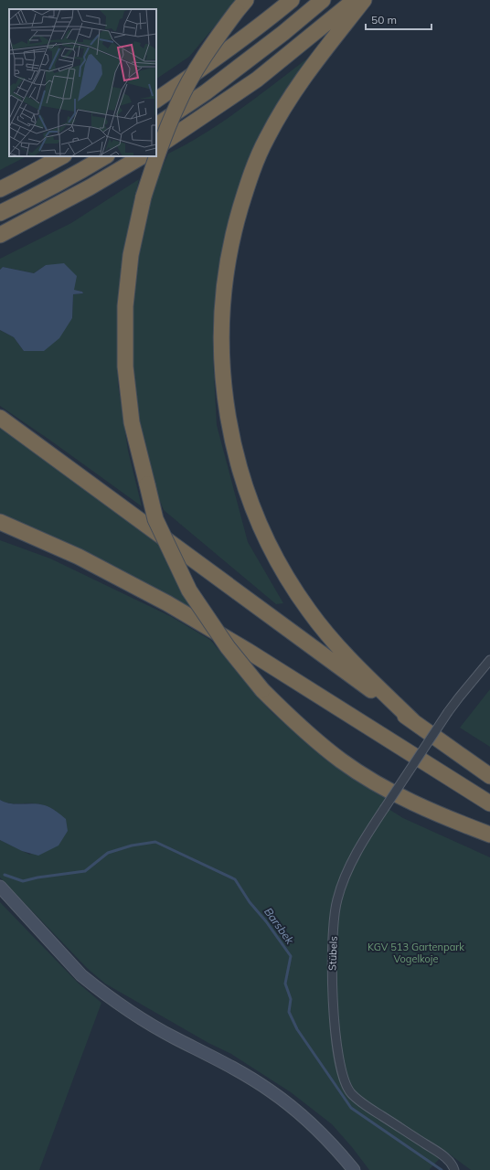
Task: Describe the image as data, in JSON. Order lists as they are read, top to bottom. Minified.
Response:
{"streets":{"street":["Stübels"]},"water":["Barsbek"],"parks":["KGV 513 Gartenpark Vogelkoje"],"scale_bar":"50 m"}
